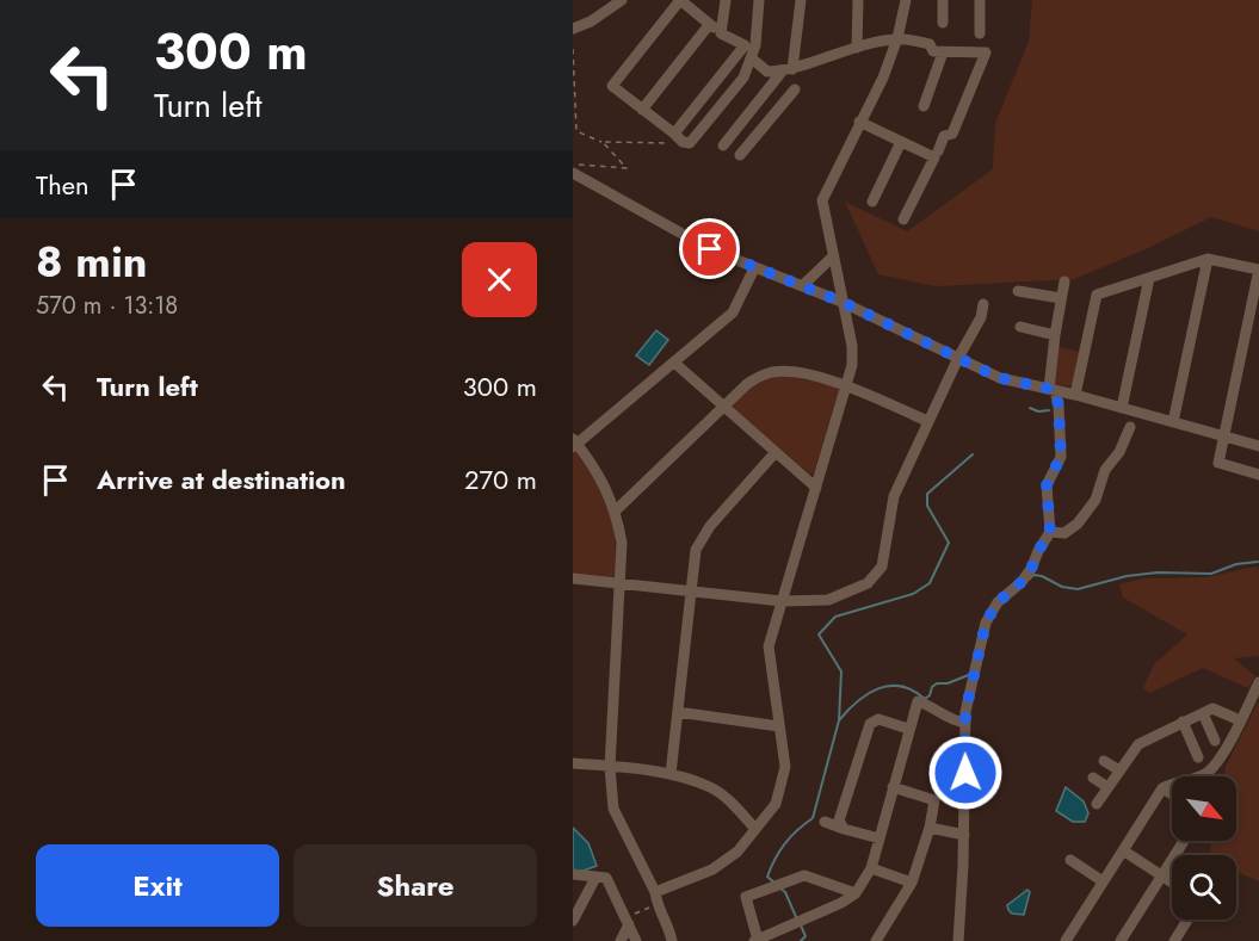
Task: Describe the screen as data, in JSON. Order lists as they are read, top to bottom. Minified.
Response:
{"north":"bottom right","page":{"turn":["300 m","Turn left"],"then":"Then","heading":["8 min","570 m · 13:18"],"list":[{"name":"Turn left","value":"300 m"},{"name":"Arrive at destination","value":"270 m"}],"buttons":["Exit","Share"]}}
